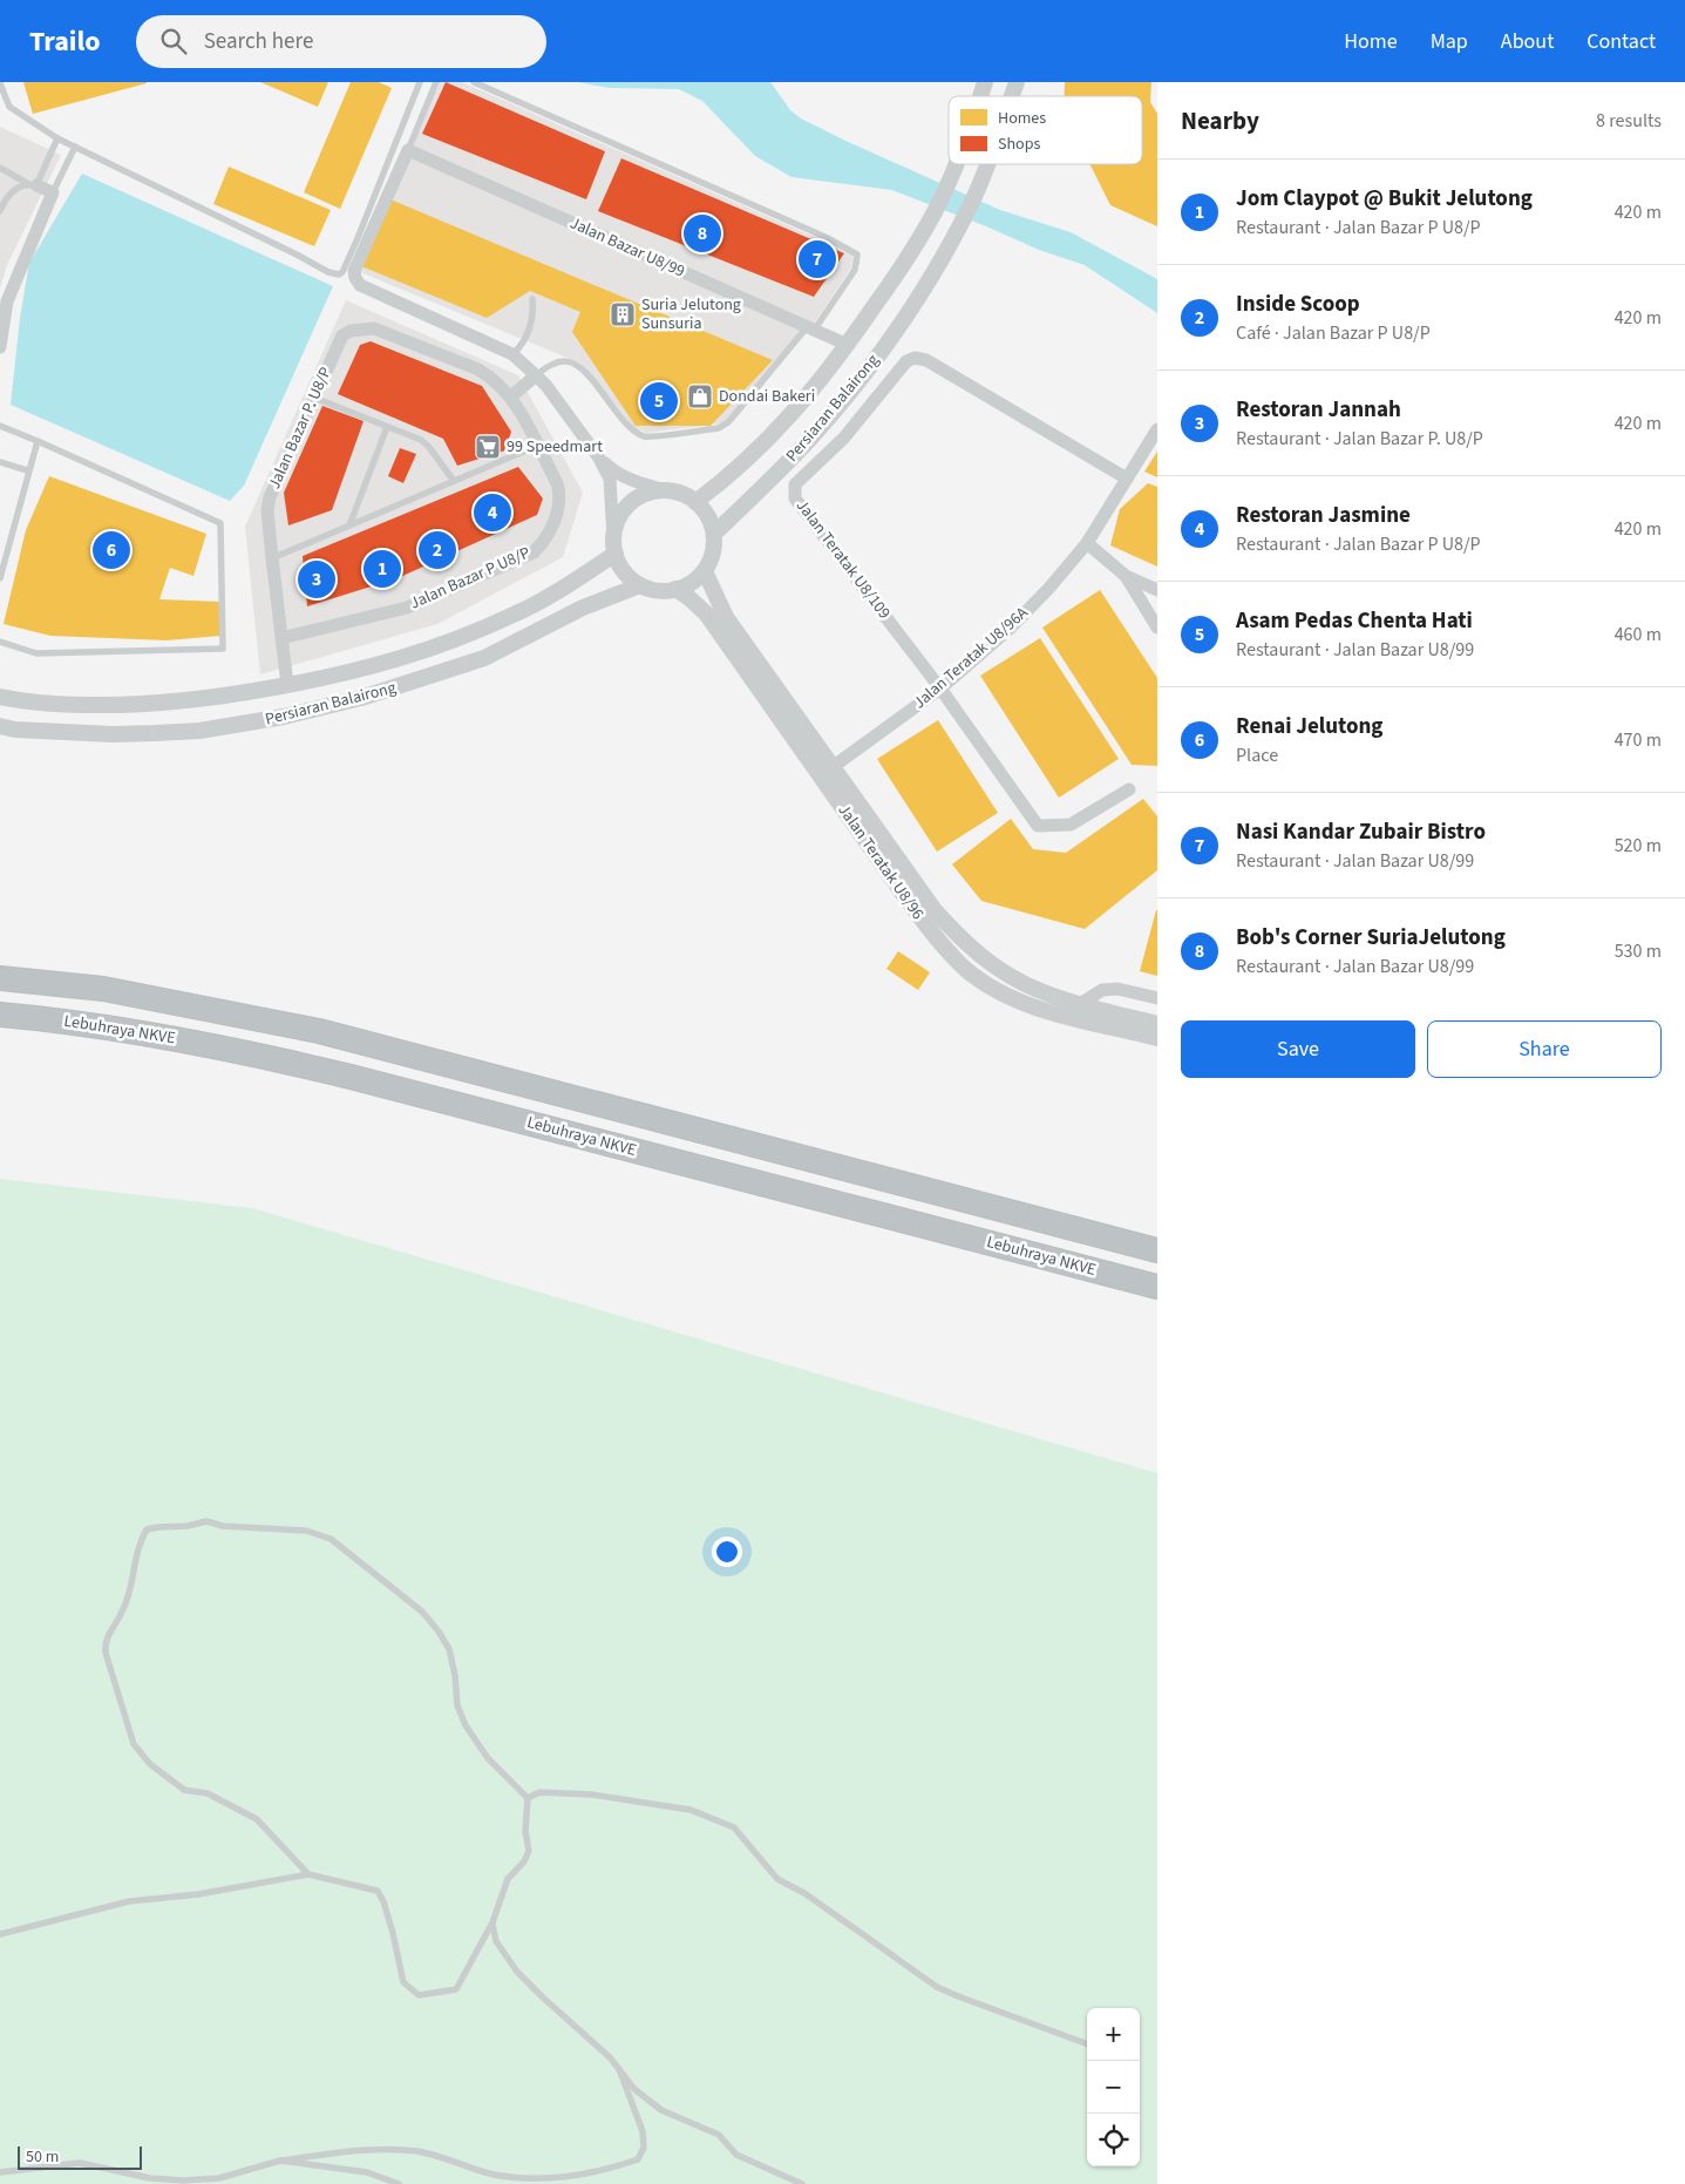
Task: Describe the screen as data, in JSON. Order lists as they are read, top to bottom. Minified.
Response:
{"streets":{"highway":["Lebuhraya NKVE"],"street":["Jalan Bazar U8/99","Persiaran Balairong","Jalan Bazar P. U8/P","Jalan Teratak U8/109","Jalan Bazar P U8/P","Jalan Teratak U8/96A","Jalan Teratak U8/96"]},"crossings":[["Persiaran Balairong","Jalan Bazar P. U8/P"],["Persiaran Balairong","Jalan Teratak U8/96"],["Jalan Bazar P. U8/P","Jalan Bazar P U8/P"],["Jalan Teratak U8/109","Jalan Teratak U8/96A"],["Jalan Teratak U8/96A","Jalan Teratak U8/96"]],"places":{"building":["Suria Jelutong Sunsuria"],"shop":["Dondai Bakeri"],"supermarket":["99 Speedmart"]},"legend":["Homes","Shops"],"scale_bar":"50 m","page":{"header":"Trailo","search":"Search here","nav":["Home","Map","About","Contact"],"heading":["Nearby","8 results"],"list":[{"mark":"1","name":"Jom Claypot @ Bukit Jelutong","note":"Restaurant · Jalan Bazar P U8/P","value":"420 m"},{"mark":"2","name":"Inside Scoop","note":"Café · Jalan Bazar P U8/P","value":"420 m"},{"mark":"3","name":"Restoran Jannah","note":"Restaurant · Jalan Bazar P. U8/P","value":"420 m"},{"mark":"4","name":"Restoran Jasmine","note":"Restaurant · Jalan Bazar P U8/P","value":"420 m"},{"mark":"5","name":"Asam Pedas Chenta Hati","note":"Restaurant · Jalan Bazar U8/99","value":"460 m"},{"mark":"6","name":"Renai Jelutong","note":"Place","value":"470 m"},{"mark":"7","name":"Nasi Kandar Zubair Bistro","note":"Restaurant · Jalan Bazar U8/99","value":"520 m"},{"mark":"8","name":"Bob's Corner SuriaJelutong","note":"Restaurant · Jalan Bazar U8/99","value":"530 m"}],"pins":["8","7","5","4","2","6","1","3"],"buttons":["Save","Share"],"map_buttons":["+","−"],"scale":"50 m"}}
